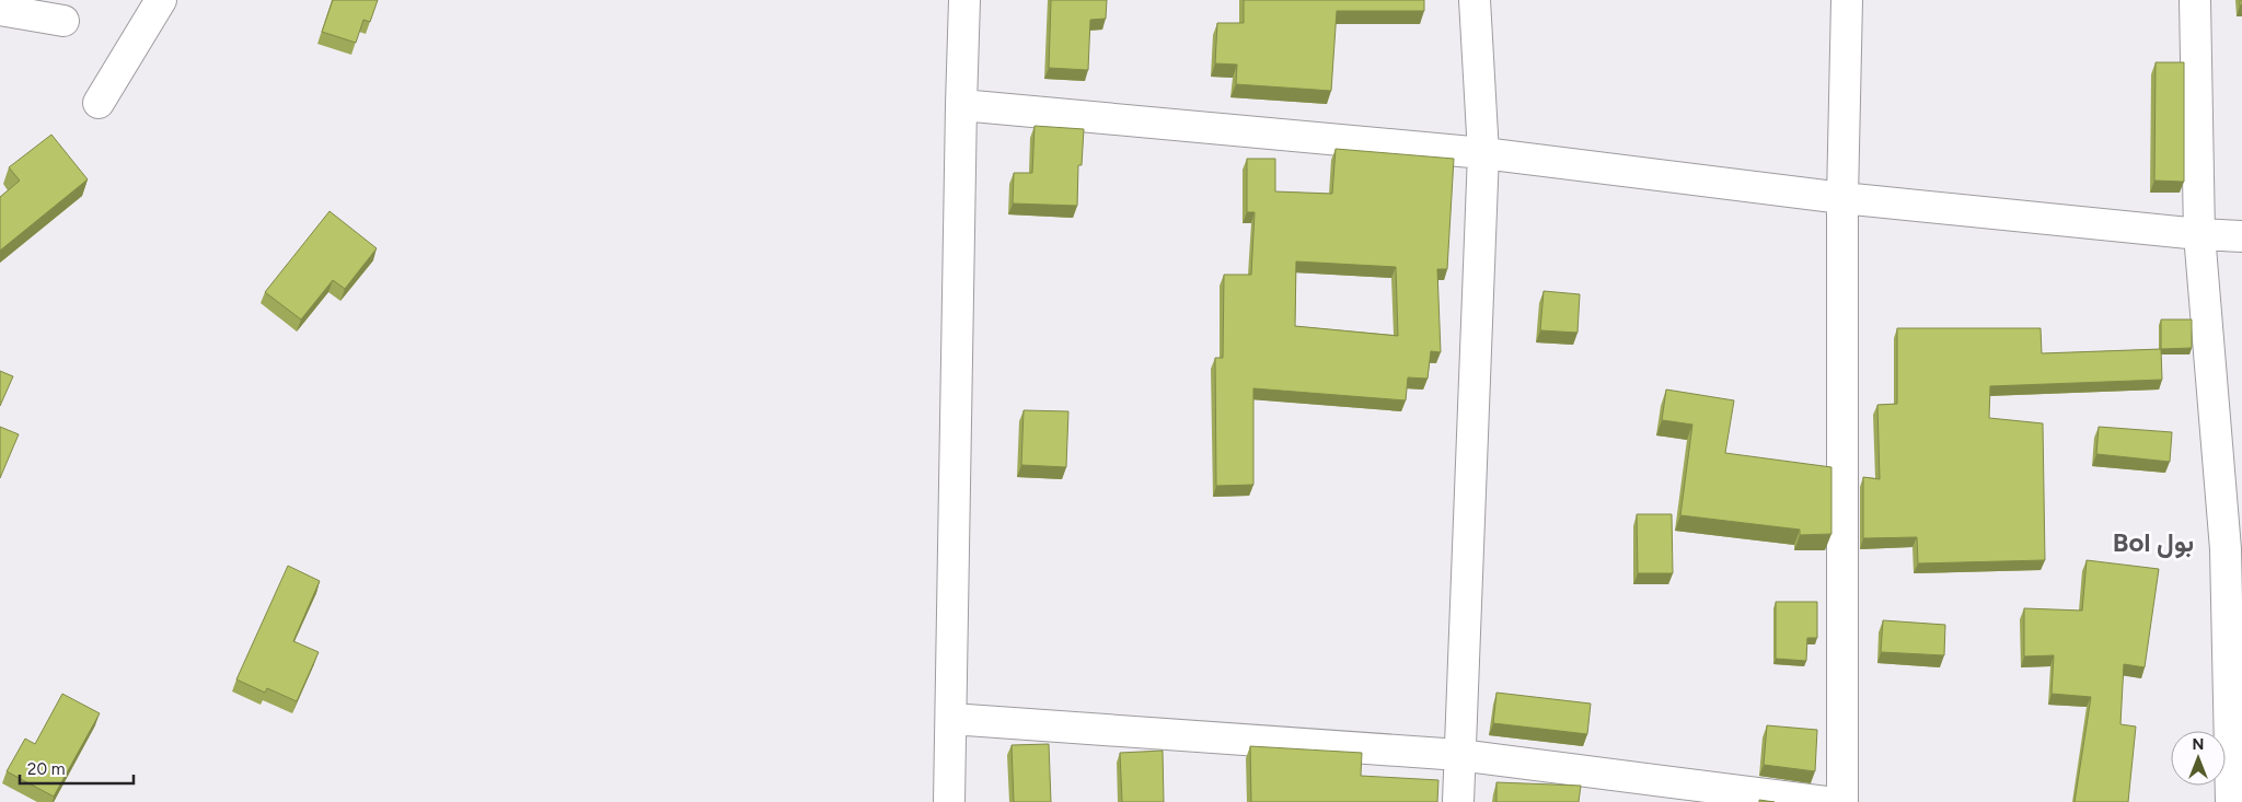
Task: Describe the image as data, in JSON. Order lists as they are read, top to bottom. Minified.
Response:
{"districts":["Bol بول"],"scale_bar":"20 m","north":"top"}
